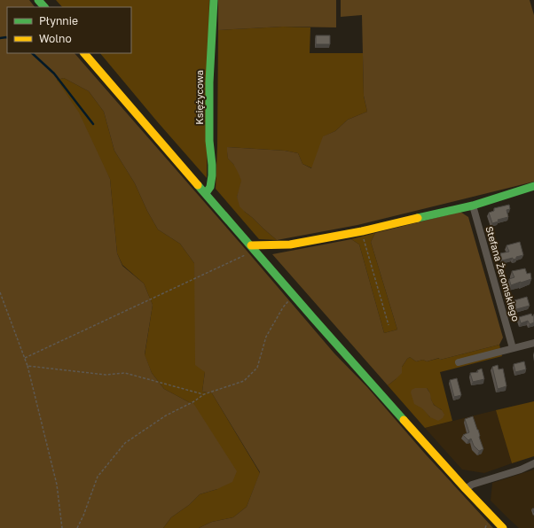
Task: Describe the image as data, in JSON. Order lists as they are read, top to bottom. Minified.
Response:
{"streets":{"street":["Księżycowa","Stefana Żeromskiego"]},"legend":["Płynnie","Wolno"]}
